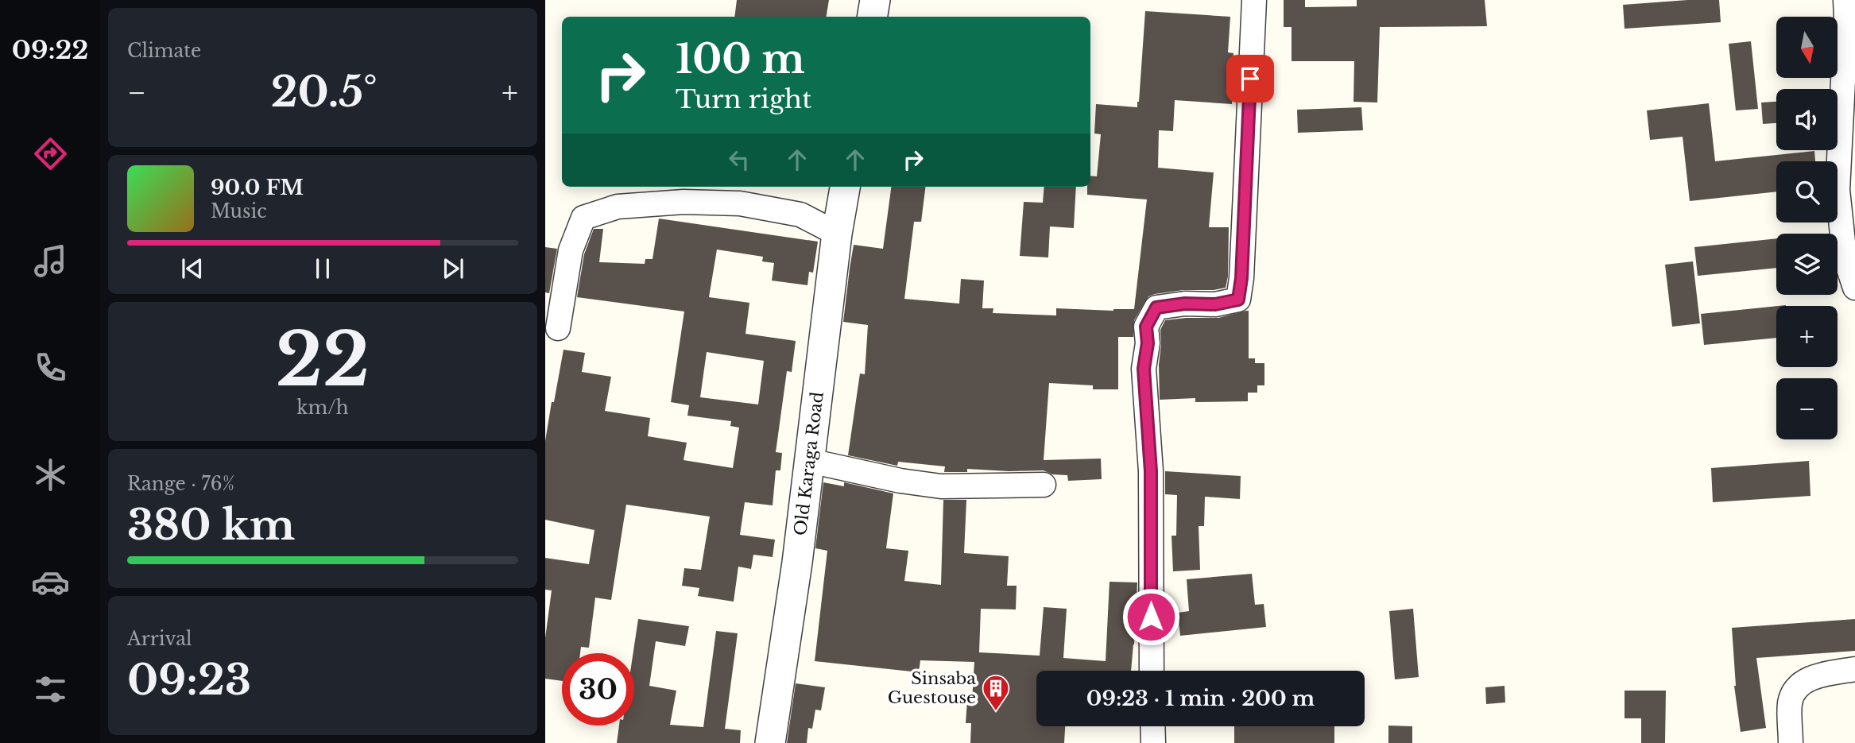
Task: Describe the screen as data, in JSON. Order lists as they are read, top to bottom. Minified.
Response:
{"streets":{"street":["Old Karaga Road"]},"places":{"building":["Sinsaba Guestouse"]},"north":"bottom","page":{"tabs":"09:22","tile":["Climate",["22","km/h"],["Range · 76%","380 km"],["Arrival","09:23"]],"map_buttons":["+","−"],"turn":["100 m","Turn right"],"heat":["−","20.5°","+"],"song":["90.0 FM","Music"],"limit":"30","trip":"09:23 · 1 min · 200 m"}}
